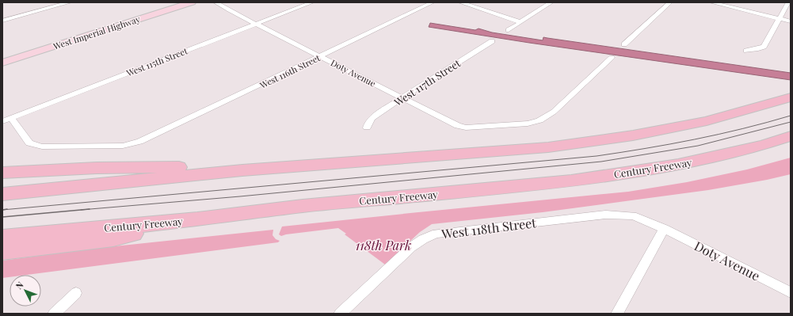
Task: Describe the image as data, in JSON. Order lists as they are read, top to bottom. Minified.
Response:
{"streets":{"highway":["Century Freeway"],"main road":["West Imperial Highway"],"street":["West 115th Street","West 116th Street","Doty Avenue","West 117th Street","West 118th Street"]},"crossings":[["West 115th Street","West 116th Street"],["West 115th Street","Doty Avenue"],["West 116th Street","Doty Avenue"],["Doty Avenue","West 117th Street"],["Doty Avenue","West 118th Street"]],"parks":["118th Park"],"north":"top left"}
